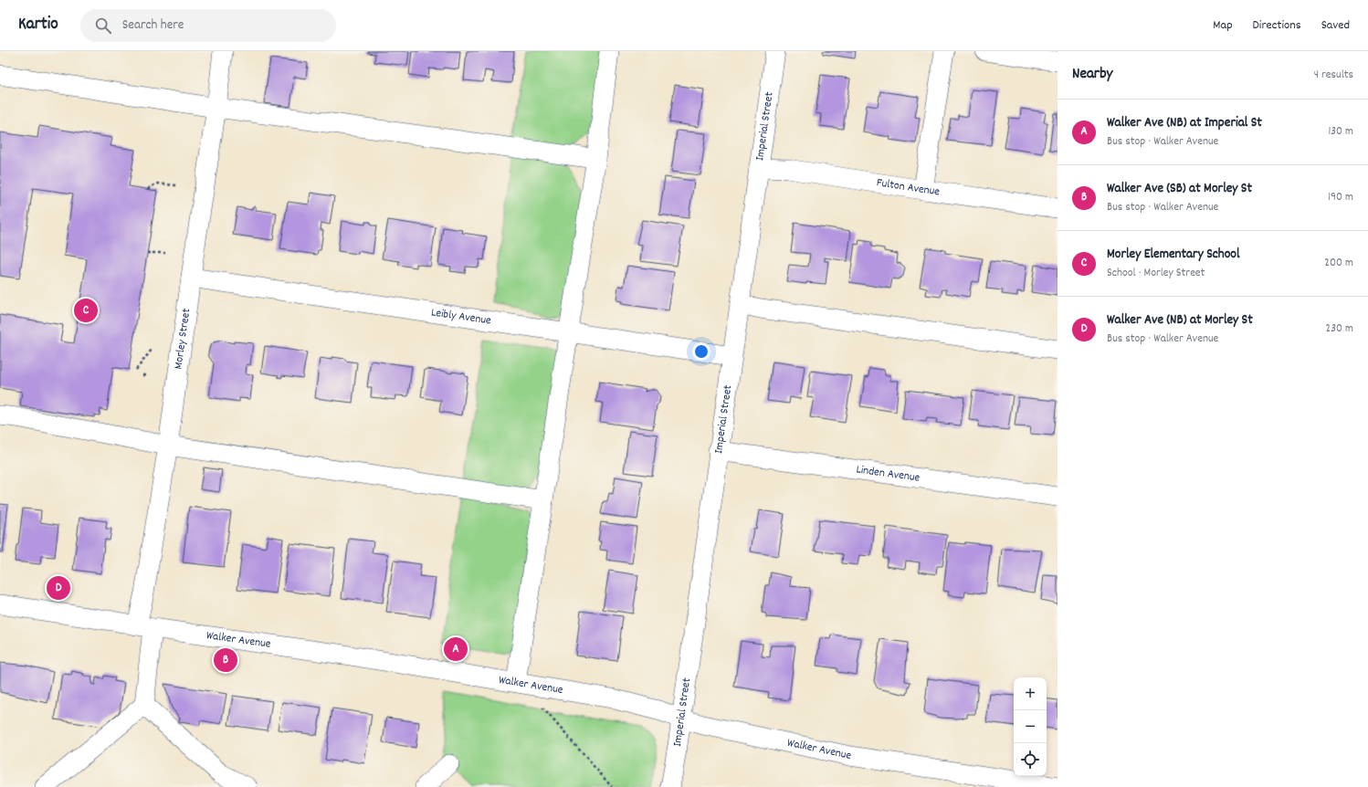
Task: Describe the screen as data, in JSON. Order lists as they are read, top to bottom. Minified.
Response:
{"streets":{"street":["Imperial Street","Fulton Avenue","Leibly Avenue","Morley Street","Linden Avenue","Walker Avenue"]},"crossings":[["Imperial Street","Fulton Avenue"],["Imperial Street","Leibly Avenue"],["Imperial Street","Linden Avenue"],["Imperial Street","Walker Avenue"],["Leibly Avenue","Morley Street"],["Morley Street","Walker Avenue"]],"page":{"header":"Kartio","search":"Search here","nav":["Map","Directions","Saved"],"heading":["Nearby","4 results"],"list":[{"mark":"A","name":"Walker Ave (NB) at Imperial St","note":"Bus stop · Walker Avenue","value":"130 m"},{"mark":"B","name":"Walker Ave (SB) at Morley St","note":"Bus stop · Walker Avenue","value":"190 m"},{"mark":"C","name":"Morley Elementary School","note":"School · Morley Street","value":"200 m"},{"mark":"D","name":"Walker Ave (NB) at Morley St","note":"Bus stop · Walker Avenue","value":"230 m"}],"pins":["C","D","A","B"],"map_buttons":["+","−"]}}
